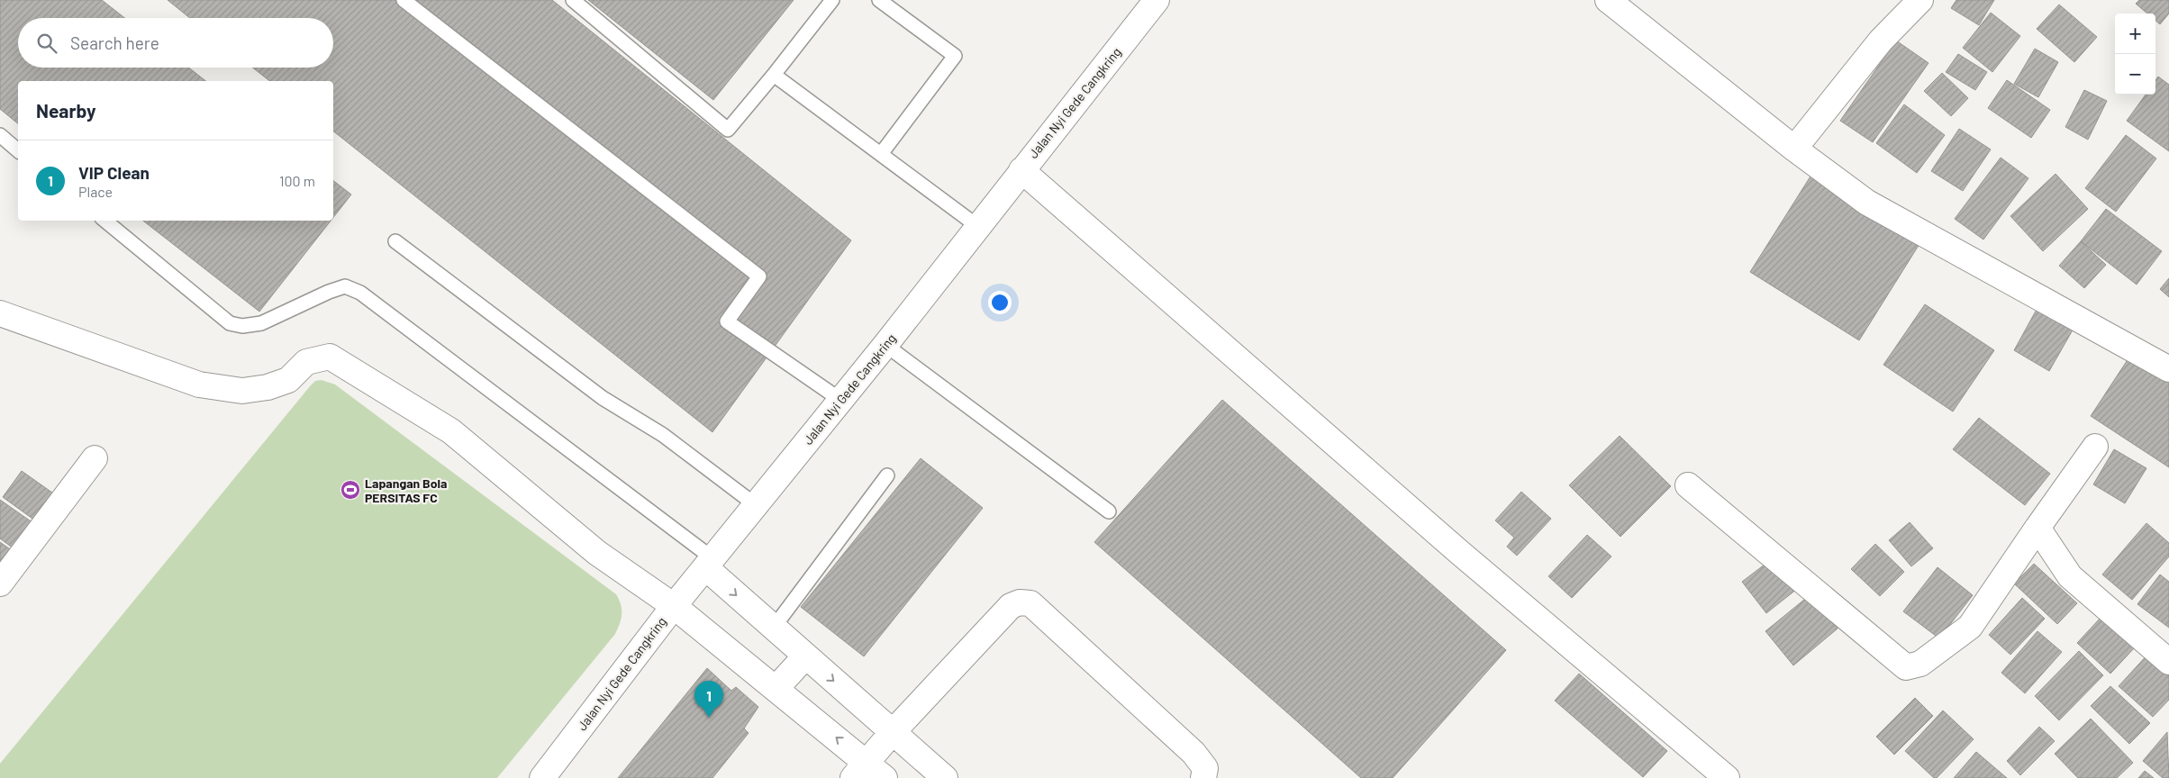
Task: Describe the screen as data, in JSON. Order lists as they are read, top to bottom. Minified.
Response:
{"streets":{"street":["Jalan Nyi Gede Cangkring"]},"places":{"sports":["Lapangan Bola PERSITAS FC"]},"page":{"map_buttons":["+","−"],"search":"Search here","heading":"Nearby","list":[{"mark":"1","name":"VIP Clean","note":"Place","value":"100 m"}],"pins":"1"}}
